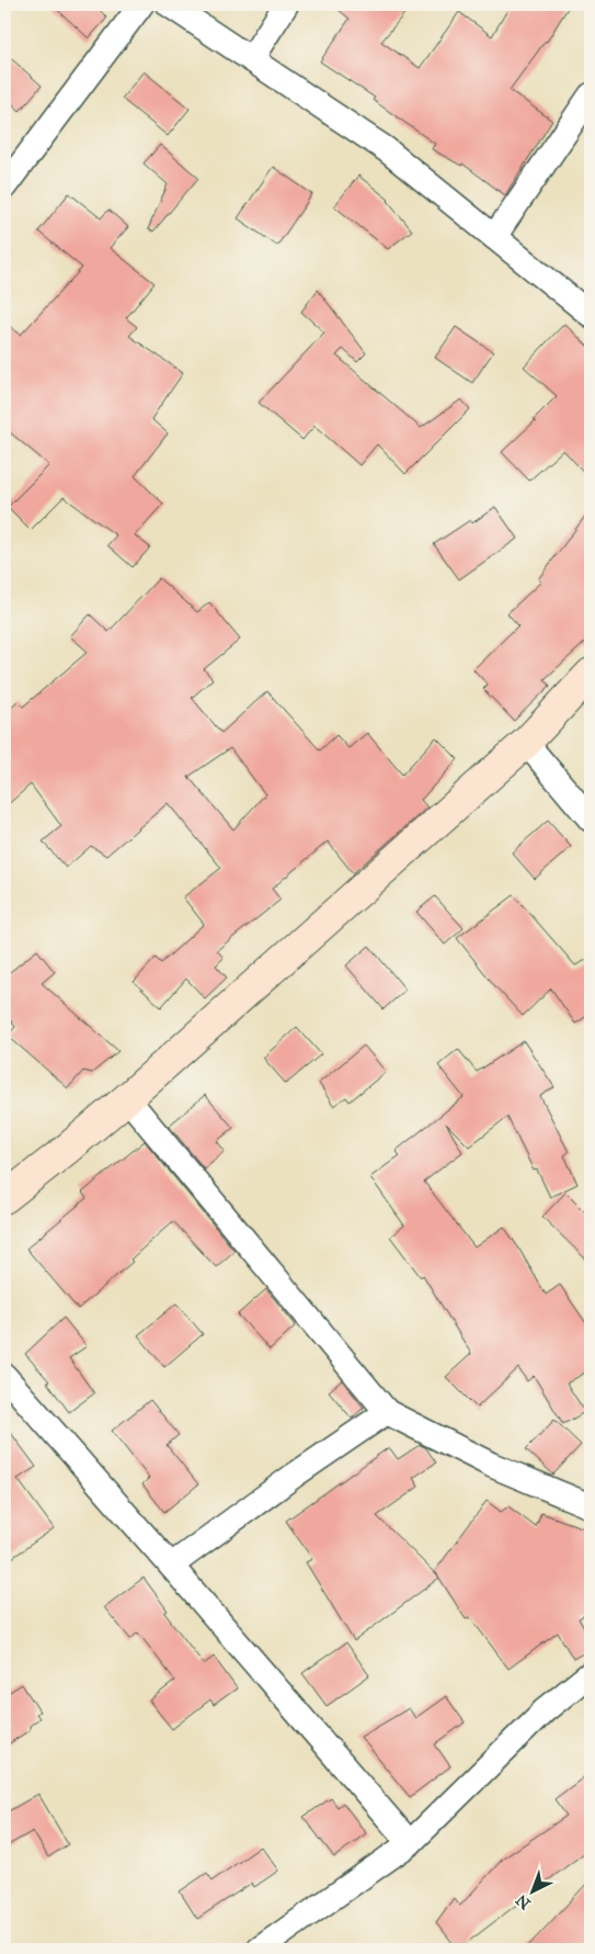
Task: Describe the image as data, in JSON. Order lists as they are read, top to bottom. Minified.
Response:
{"north":"bottom left"}
